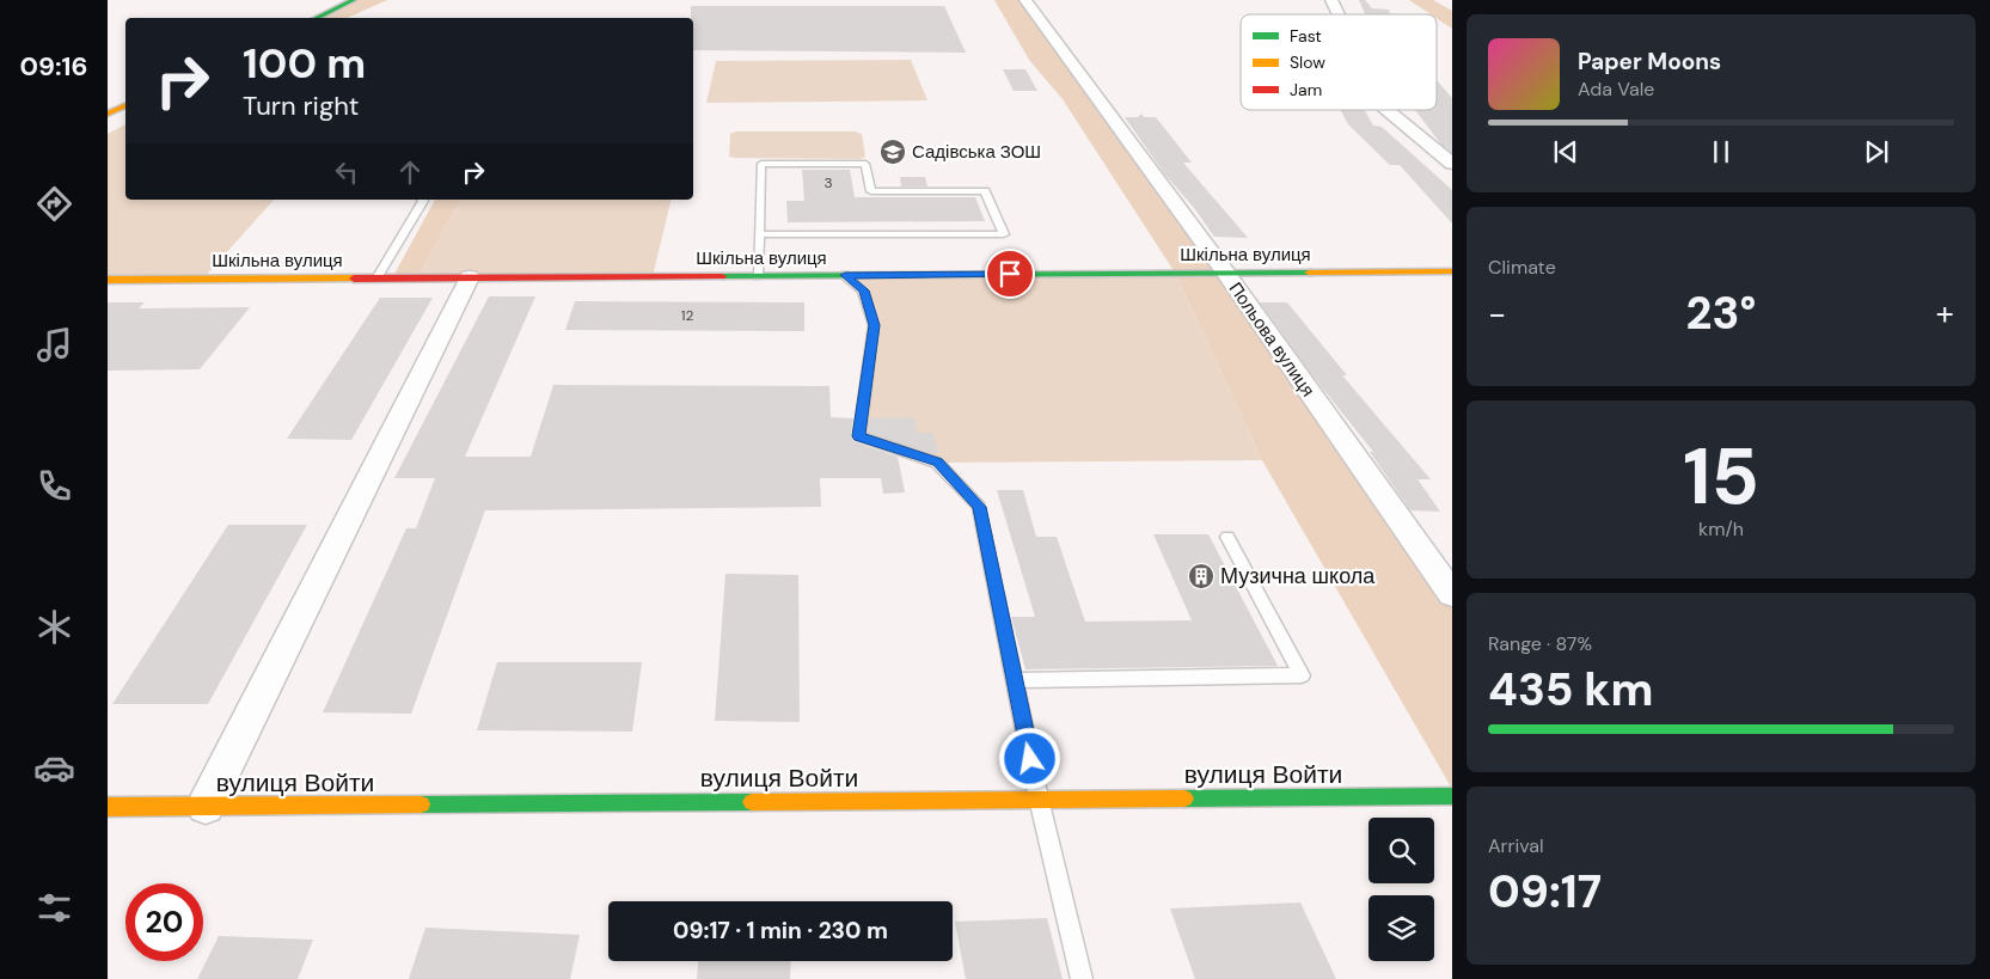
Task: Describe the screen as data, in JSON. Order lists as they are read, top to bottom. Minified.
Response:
{"streets":{"street":["Шкільна вулиця","Польова вулиця","вулиця Войти"]},"crossings":[["Шкільна вулиця","Польова вулиця"]],"places":{"school or university":["Садівська ЗОШ"],"building":["Музична школа"]},"house_numbers":["3","12"],"legend":["Fast","Slow","Jam"],"page":{"tabs":"09:16","turn":["100 m","Turn right"],"song":["Paper Moons","Ada Vale"],"tile":["Climate",["15","km/h"],["Range · 87%","435 km"],["Arrival","09:17"]],"heat":["−","23°","+"],"limit":"20","trip":"09:17 · 1 min · 230 m"}}
